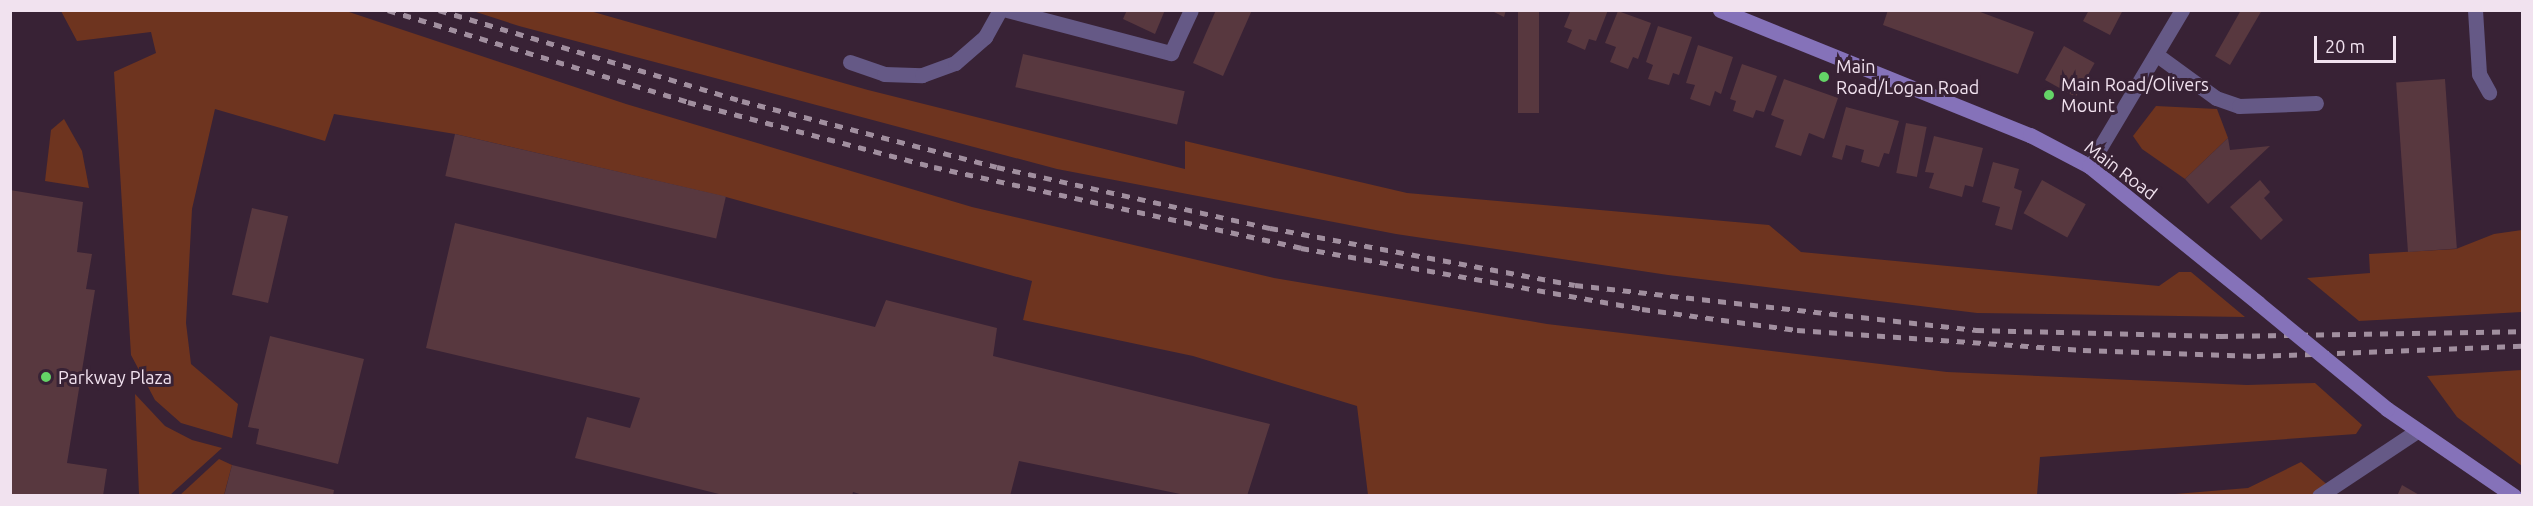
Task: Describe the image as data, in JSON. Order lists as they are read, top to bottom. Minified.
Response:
{"streets":{"main road":["Main Road"]},"places":["Main Road/Logan Road","Main Road/Olivers Mount","Parkway Plaza"],"scale_bar":"20 m"}
